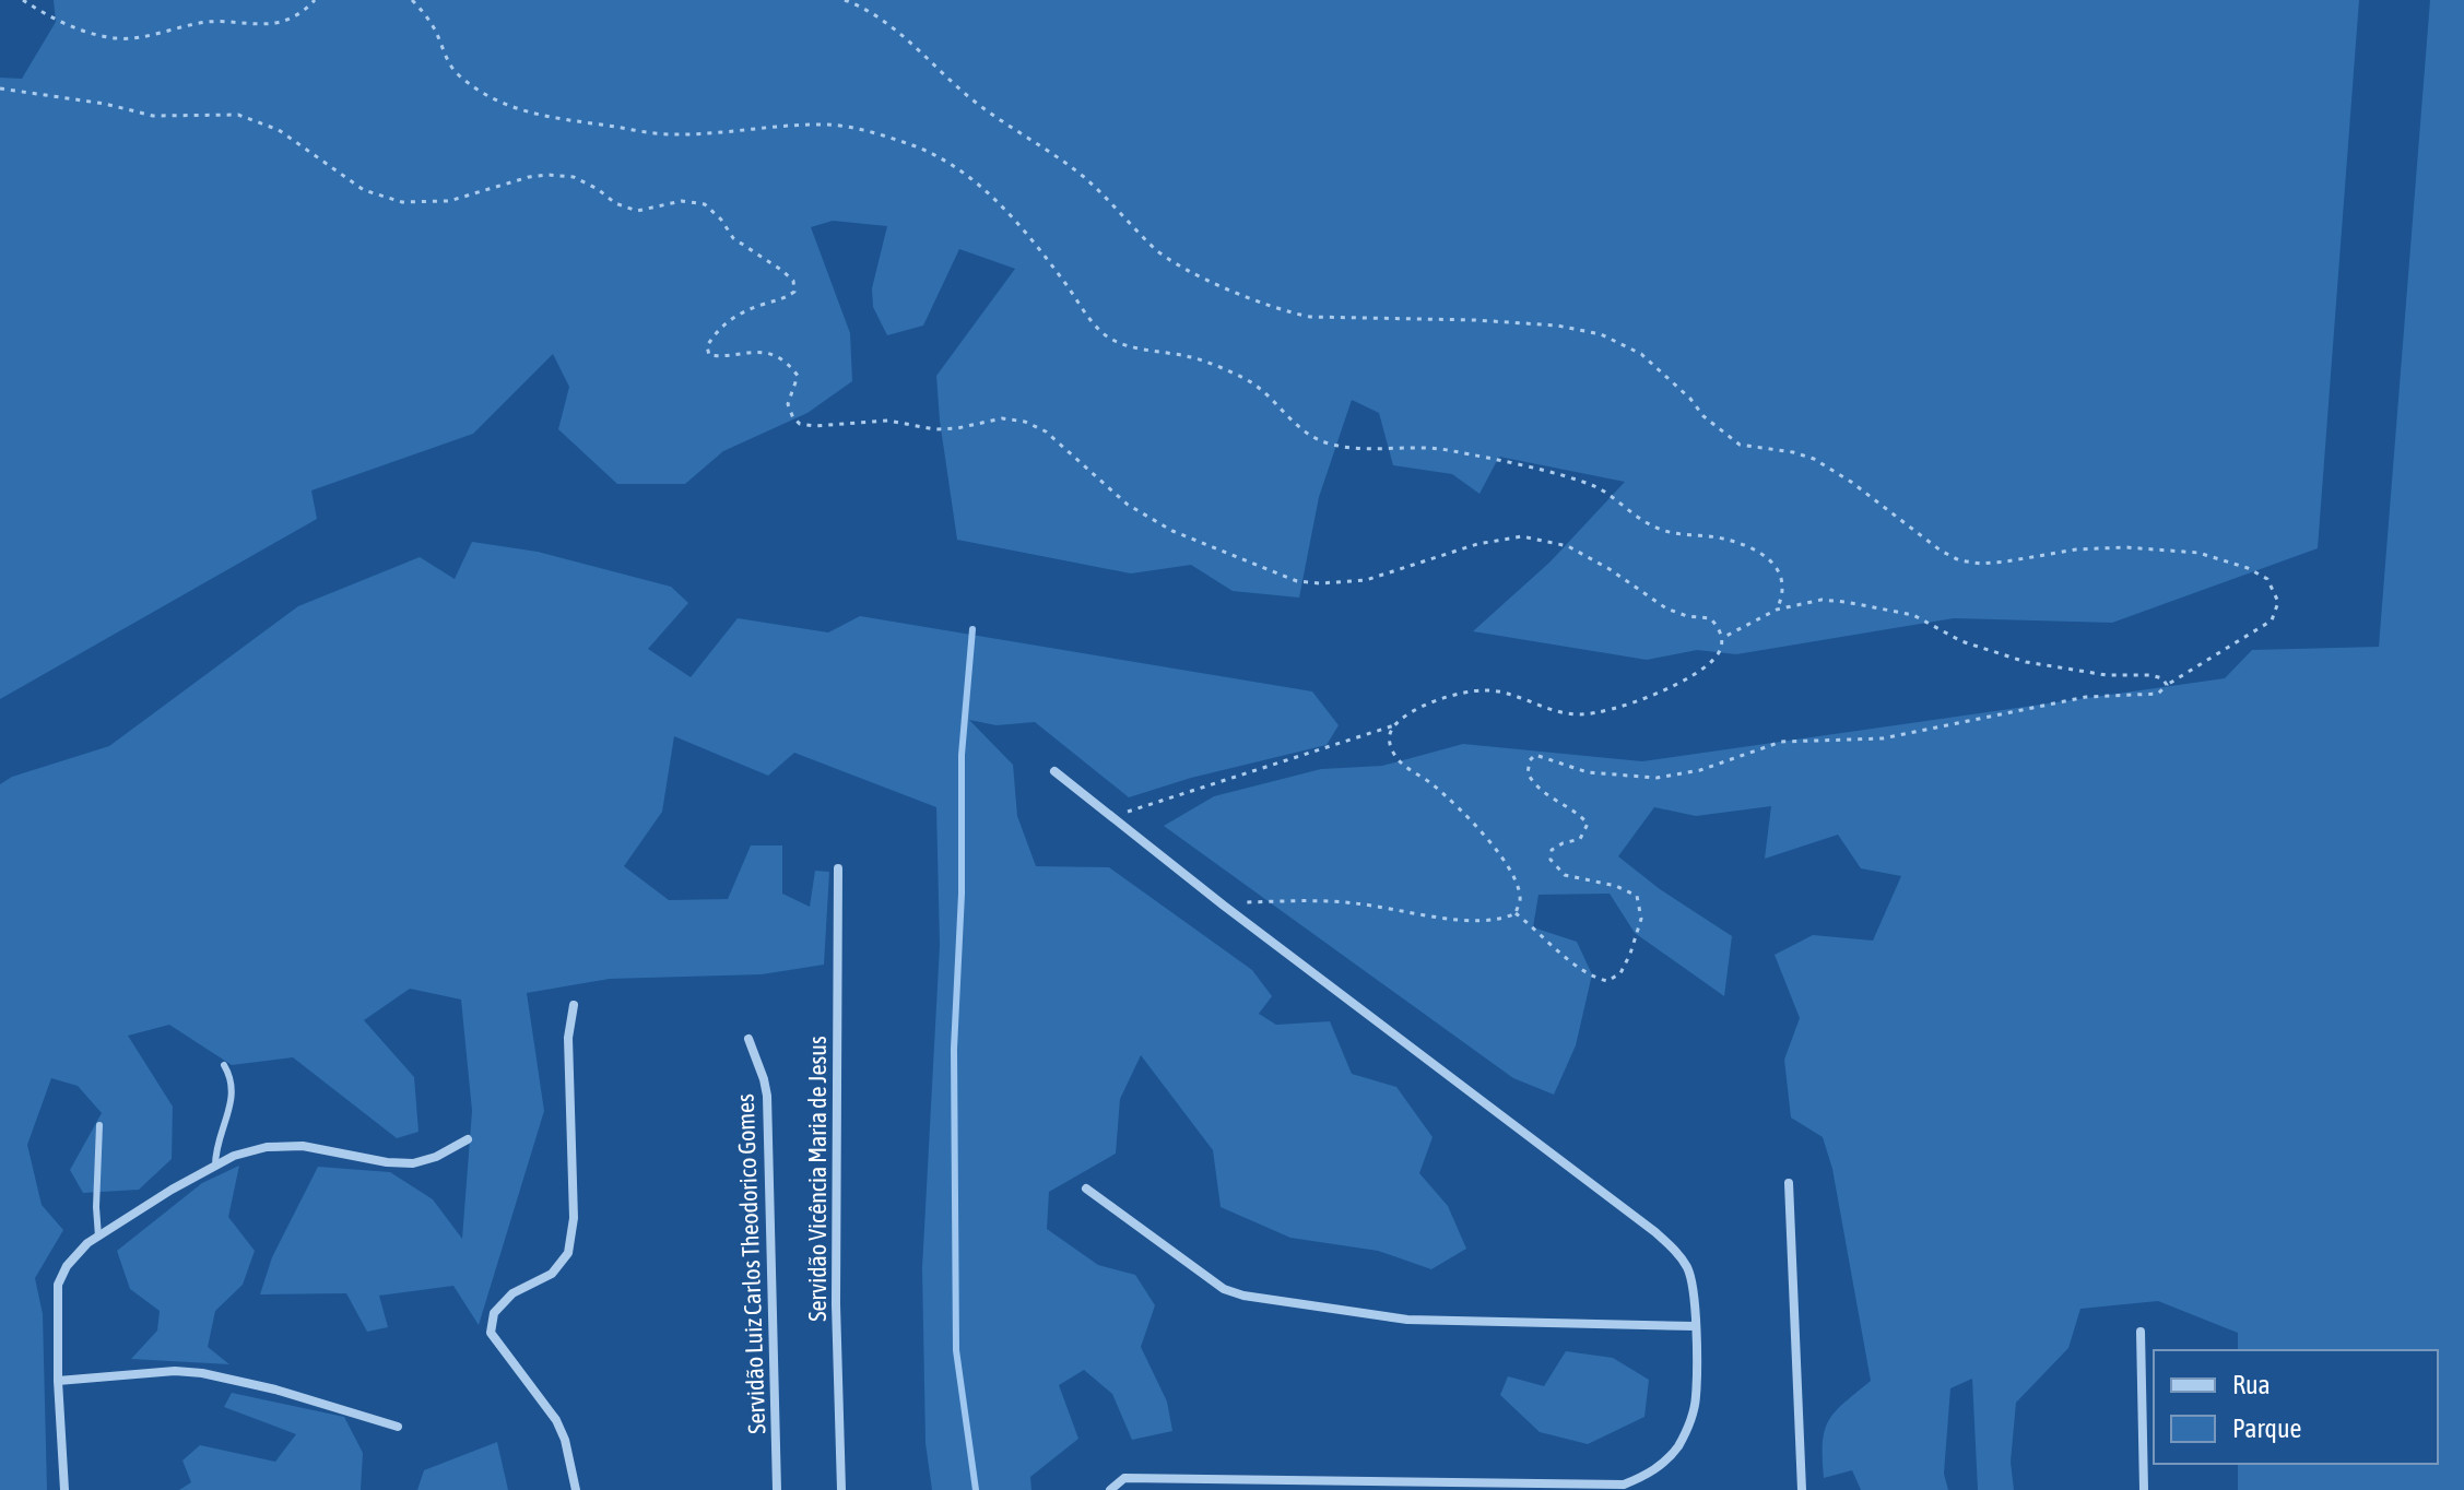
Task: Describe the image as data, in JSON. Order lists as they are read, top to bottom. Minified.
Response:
{"streets":{"street":["Servidão Vicência Maria de Jesus","Servidão Luiz Carlos Theodorico Gomes"]},"legend":["Rua","Parque"]}
